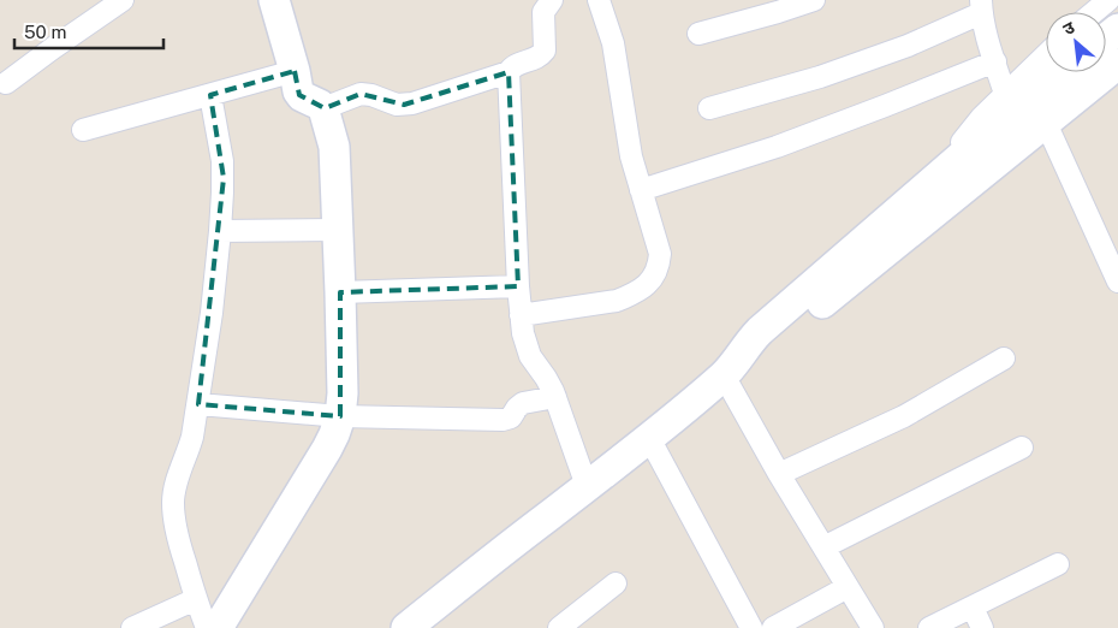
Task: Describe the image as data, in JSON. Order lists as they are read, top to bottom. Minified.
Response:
{"scale_bar":"50 m","north":"top left"}
